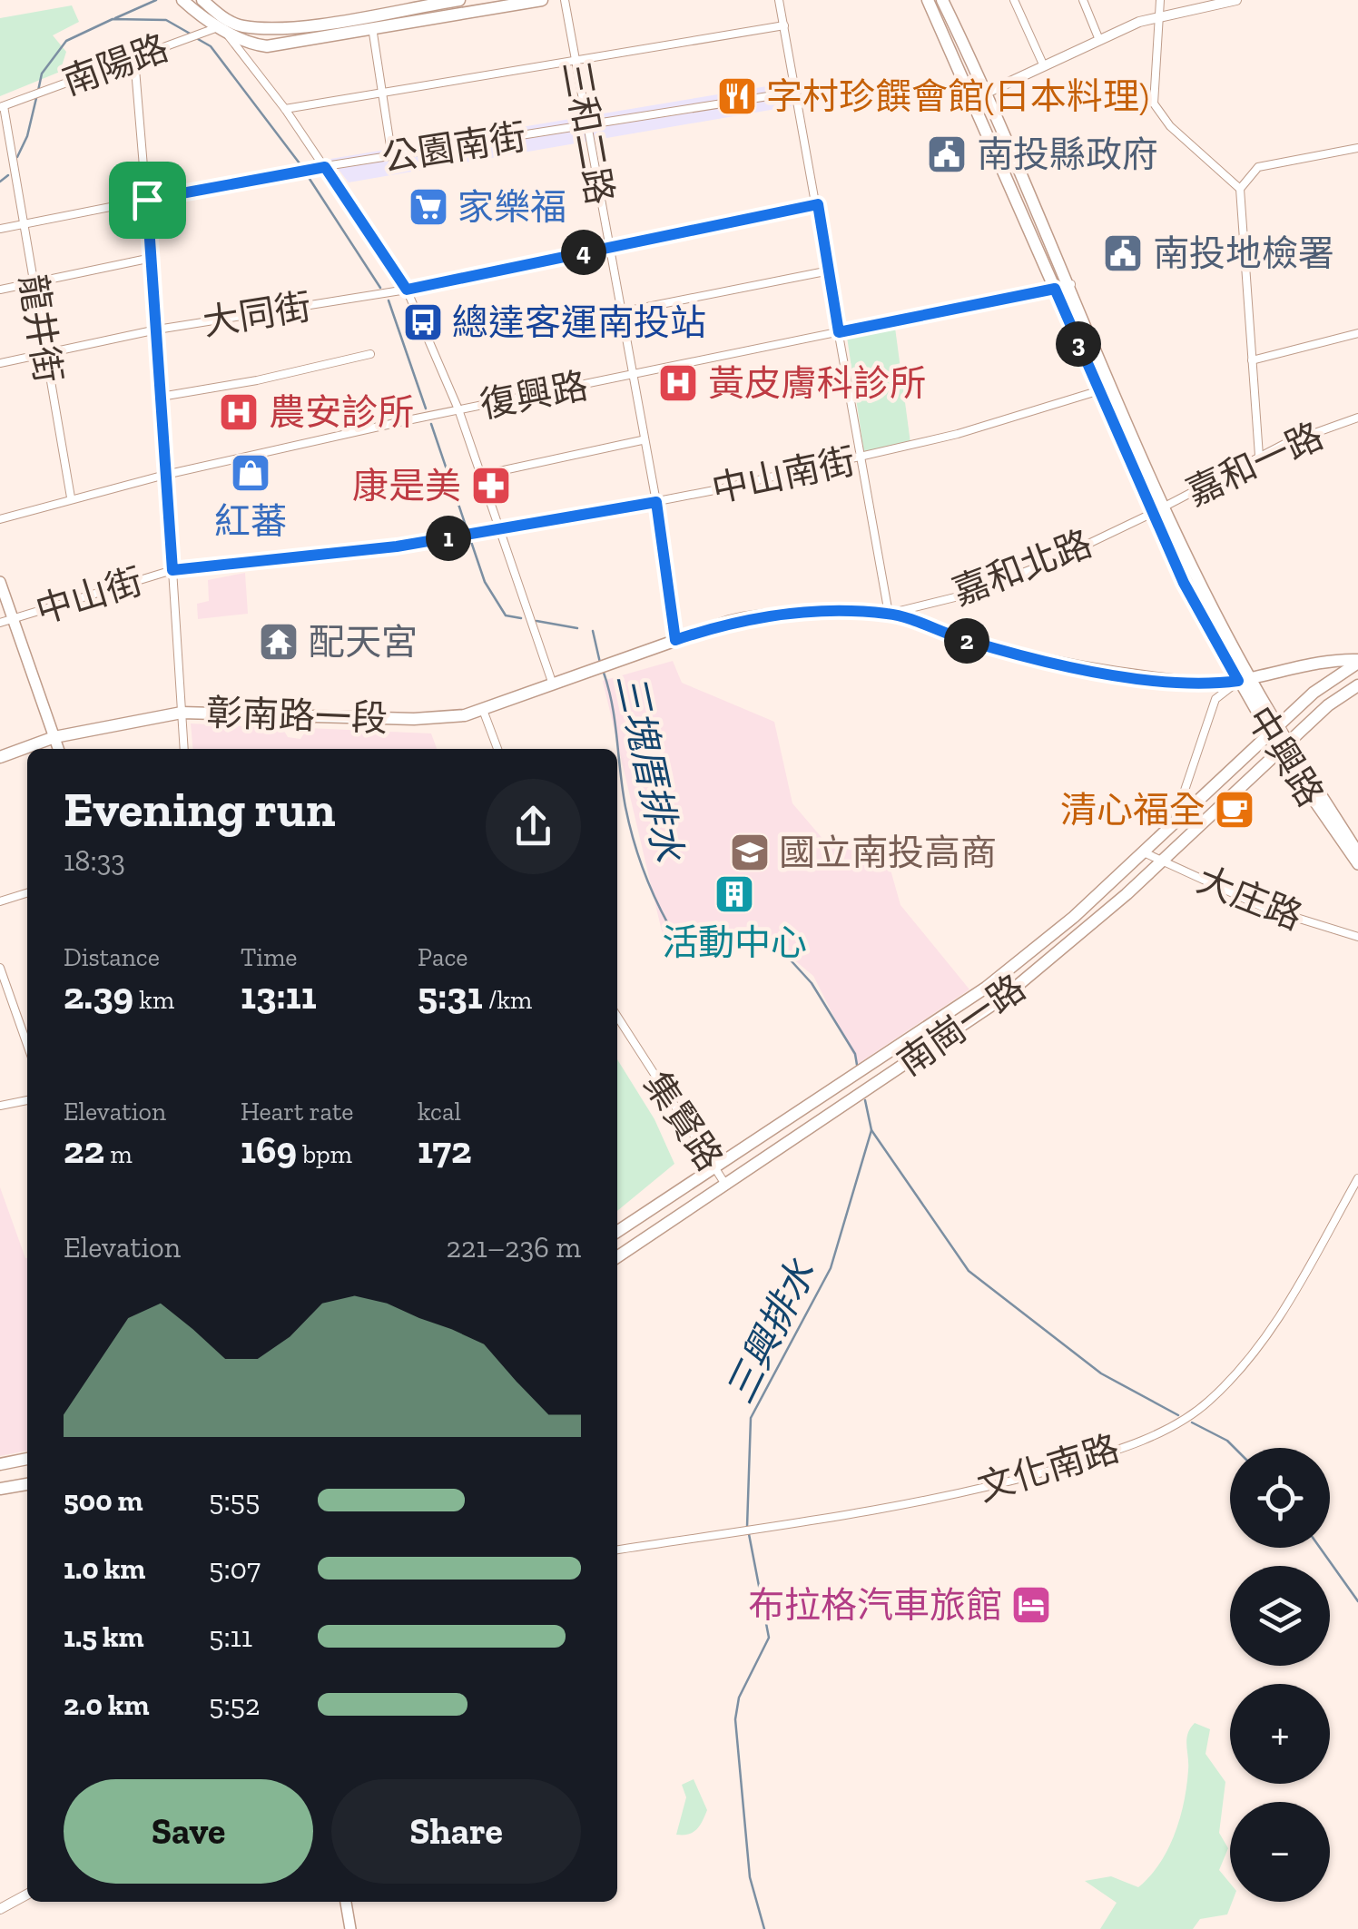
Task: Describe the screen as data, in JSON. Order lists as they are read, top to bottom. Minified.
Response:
{"streets":{"main road":["彰南路一段","中興路","南崗一路"],"street":["南陽路","三和二路","公園南街","大同街","龍井街","復興路","嘉和一路","中山南街","嘉和北路","中山街","大庄路","集賢路","文化南路"]},"crossings":[["南陽路","龍井街"],["三和二路","公園南街"],["三和二路","大同街"],["三和二路","復興路"],["三和二路","中山南街"],["三和二路","彰南路一段"],["公園南街","龍井街"],["大同街","龍井街"],["龍井街","復興路"],["復興路","中興路"],["嘉和一路","嘉和北路"],["嘉和一路","中興路"],["中山南街","中山街"],["中山南街","中興路"],["嘉和北路","中興路"],["中興路","南崗一路"],["大庄路","南崗一路"],["南崗一路","集賢路"]],"water":["三塊厝排水","三興排水"],"places":{"restaurant":["字村珍饌會館(日本料理)"],"public building":["南投縣政府","南投地檢署"],"supermarket":["家樂福"],"bus stop":["總達客運南投站"],"hospital":["黃皮膚科診所","農安診所"],"shop":["紅蕃"],"pharmacy":["康是美"],"temple":["配天宮"],"cafe":["清心福全"],"school or university":["國立南投高商"],"building":["活動中心"],"hotel":["布拉格汽車旅館"]},"page":{"pins":["4","3","1","2"],"heading":["Evening run","18:33"],"stats":[["Distance","2.39 km"],["Time","13:11"],["Pace","5:31 /km"],["Elevation","22 m"],["Heart rate","169 bpm"],["kcal","172"]],"chart":["Elevation","221–236 m"],"map_buttons":["+","−"],"list":[{"name":"500 m","note":"5:55"},{"name":"1.0 km","note":"5:07"},{"name":"1.5 km","note":"5:11"},{"name":"2.0 km","note":"5:52"}],"buttons":["Save","Share"]}}
